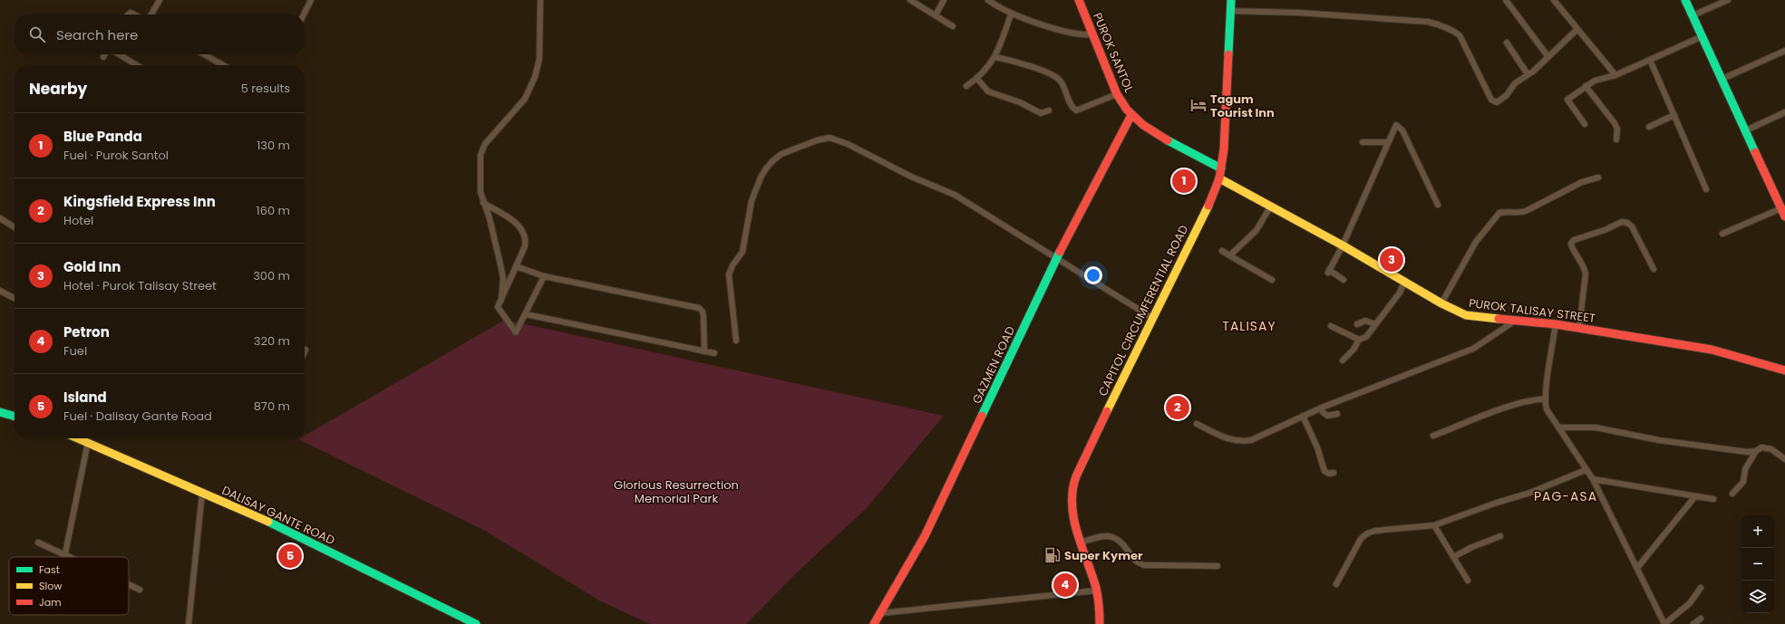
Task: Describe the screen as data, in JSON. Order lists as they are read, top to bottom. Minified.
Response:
{"streets":{"street":["PUROK SANTOL","CAPITOL CIRCUMFERENTIAL ROAD","PUROK TALISAY STREET","GAZMEN ROAD","DALISAY GANTE ROAD"]},"crossings":[["PUROK SANTOL","CAPITOL CIRCUMFERENTIAL ROAD"],["PUROK SANTOL","GAZMEN ROAD"],["CAPITOL CIRCUMFERENTIAL ROAD","PUROK TALISAY STREET"]],"districts":["TALISAY","PAG-ASA"],"parks":["Glorious Resurrection Memorial Park"],"places":{"hotel":["Tagum Tourist Inn"],"fuel station":["Super Kymer"]},"legend":["Fast","Slow","Jam"],"page":{"search":"Search here","heading":["Nearby","5 results"],"list":[{"mark":"1","name":"Blue Panda","note":"Fuel · Purok Santol","value":"130 m"},{"mark":"2","name":"Kingsfield Express Inn","note":"Hotel","value":"160 m"},{"mark":"3","name":"Gold Inn","note":"Hotel · Purok Talisay Street","value":"300 m"},{"mark":"4","name":"Petron","note":"Fuel","value":"320 m"},{"mark":"5","name":"Island","note":"Fuel · Dalisay Gante Road","value":"870 m"}],"pins":["1","3","2","5","4"],"map_buttons":["+","−"]}}
